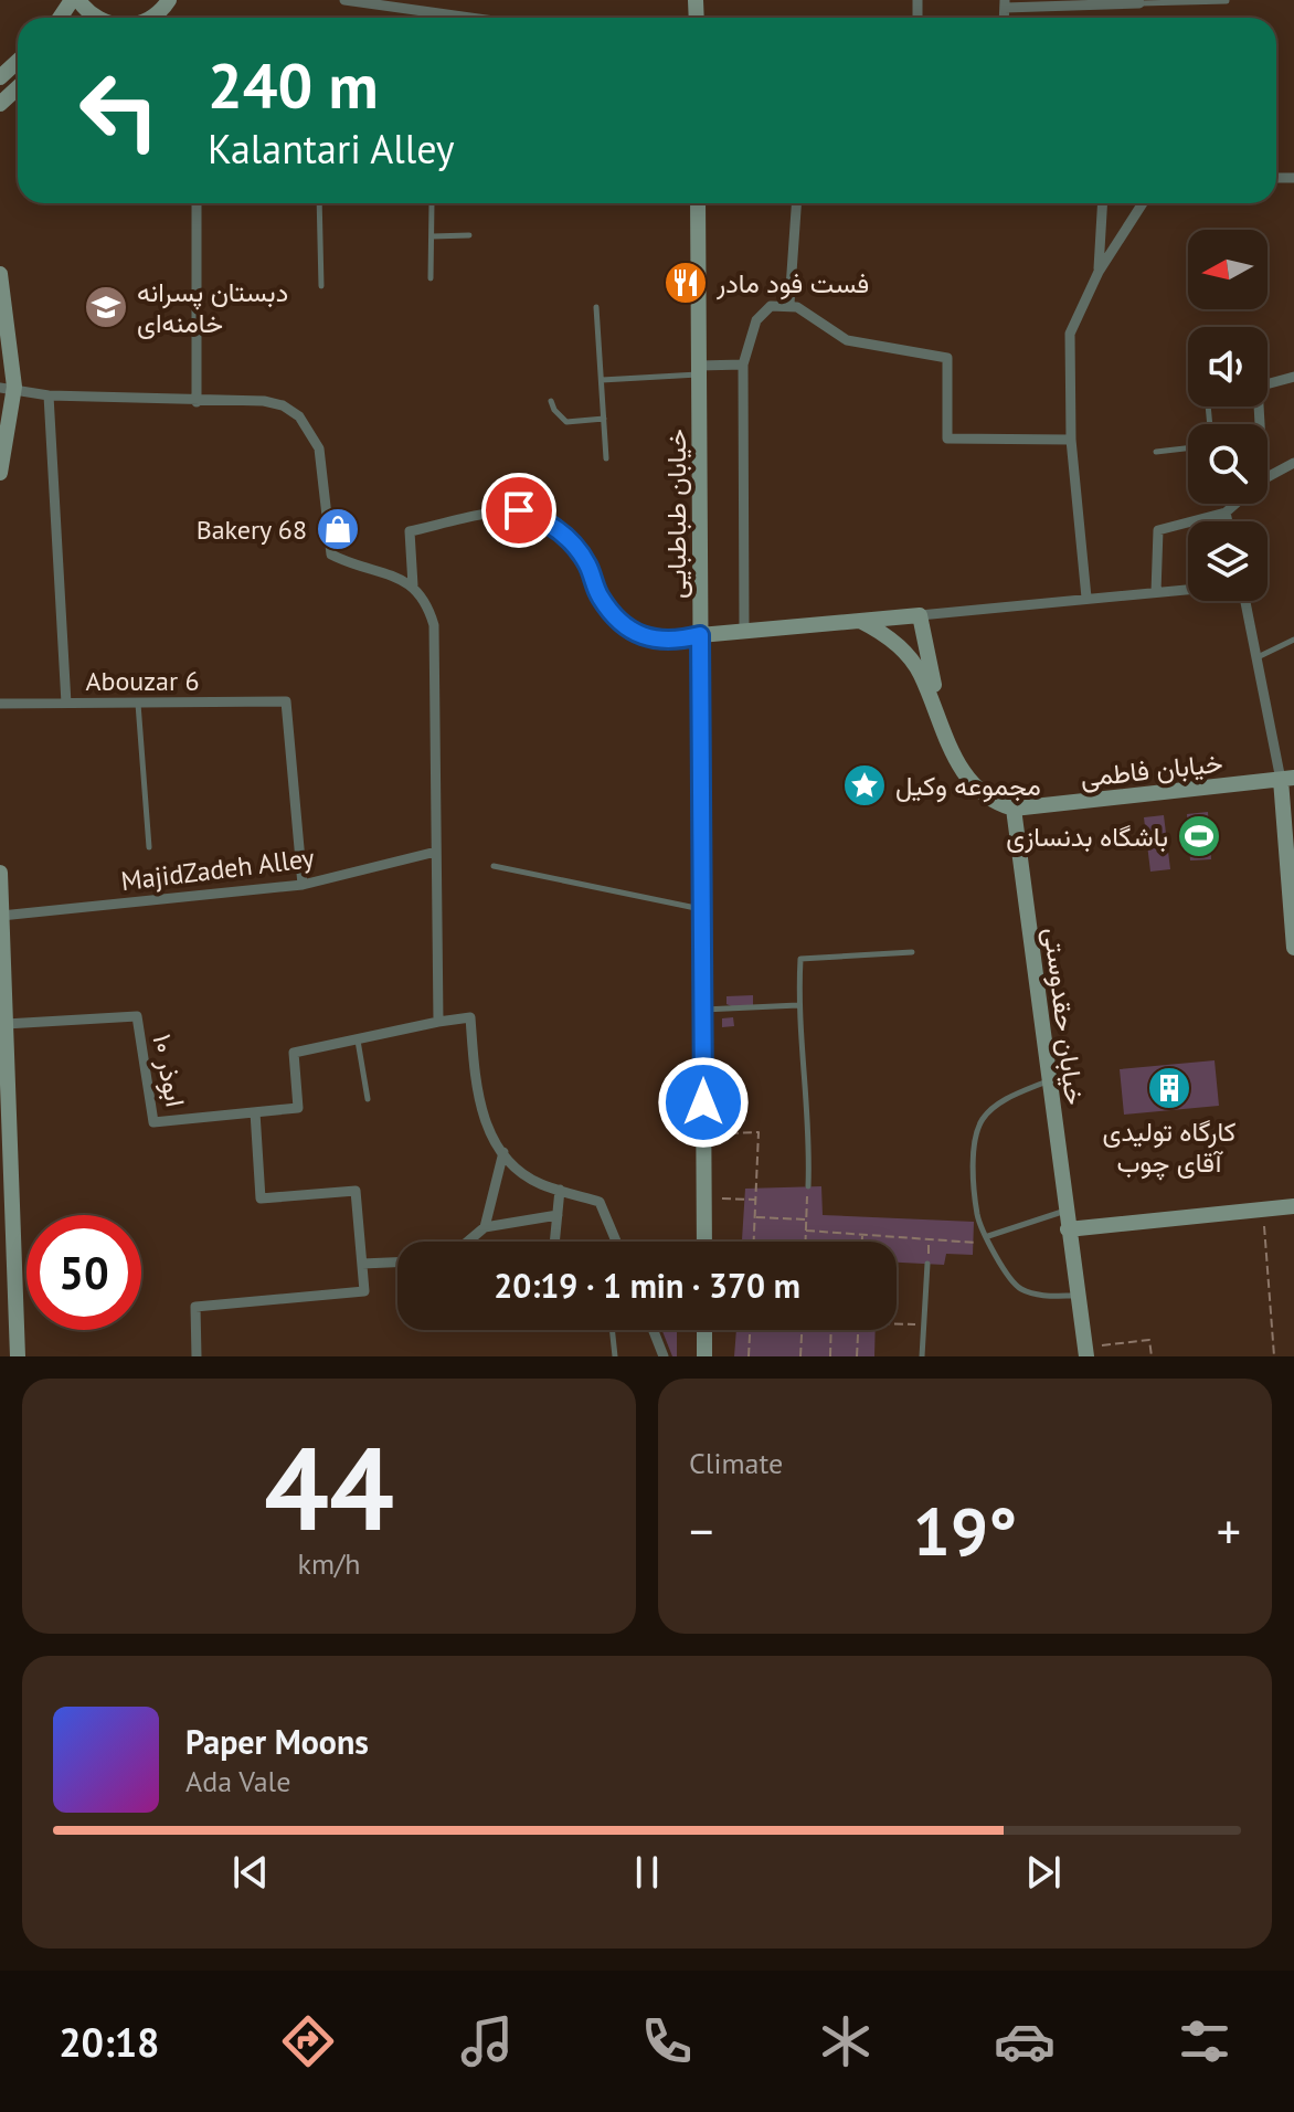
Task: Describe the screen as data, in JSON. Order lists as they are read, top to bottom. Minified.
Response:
{"streets":{"street":["خیابان طباطبایی","Abouzar 6","خیابان فاطمی","MajidZadeh Alley","خیابان حقدوستی","ابوذر ۱۰"]},"crossings":[["Abouzar 6","MajidZadeh Alley"],["خیابان فاطمی","خیابان حقدوستی"]],"places":{"restaurant":["فست فود مادر"],"school or university":["دبستان پسرانه خامنه‌ای"],"shop":["Bakery 68"],"place":["مجموعه وکیل"],"sports":["باشگاه بدنسازی"],"building":["کارگاه تولیدی آقای چوب"]},"north":"left","page":{"turn":["240 m","Kalantari Alley"],"limit":"50","trip":"20:19 · 1 min · 370 m","tile":[["44","km/h"],"Climate"],"heat":["−","19°","+"],"song":["Paper Moons","Ada Vale"],"tabs":"20:18"}}
